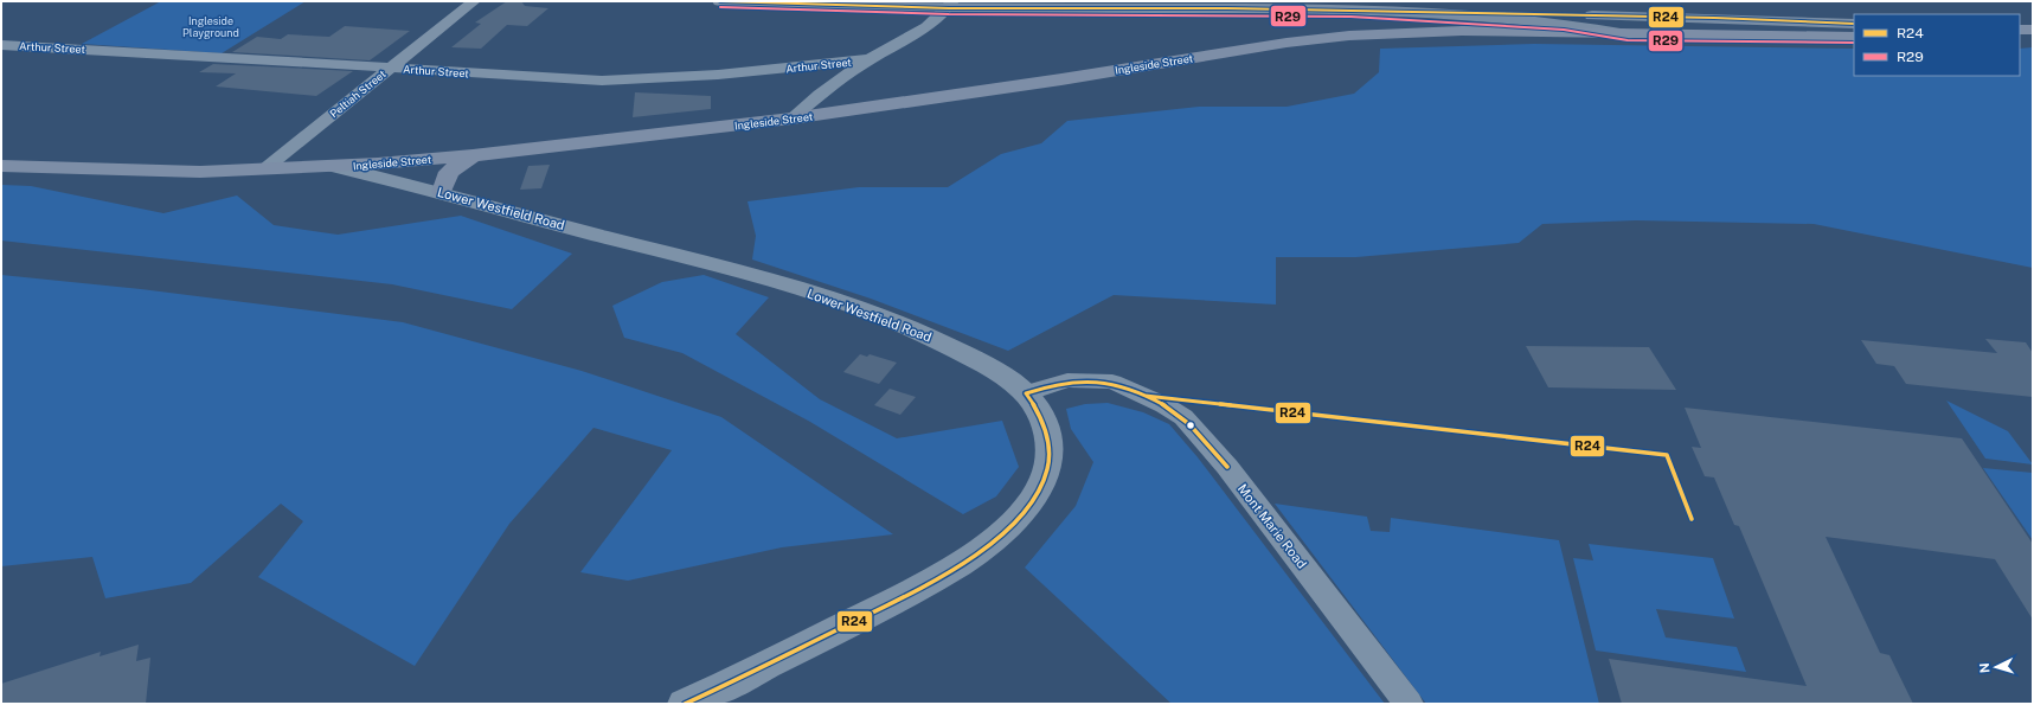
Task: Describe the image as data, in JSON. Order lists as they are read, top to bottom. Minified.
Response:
{"streets":{"main road":["Ingleside Street"],"street":["Arthur Street","Peltiah Street","Lower Westfield Road","Mont Marie Road"]},"crossings":[["Arthur Street","Peltiah Street"],["Ingleside Street","Peltiah Street"],["Ingleside Street","Lower Westfield Road"],["Lower Westfield Road","Mont Marie Road"]],"parks":["Ingleside Playground"],"lines":["transit line R24","transit line R29"],"legend":["R24","R29"],"north":"left"}
